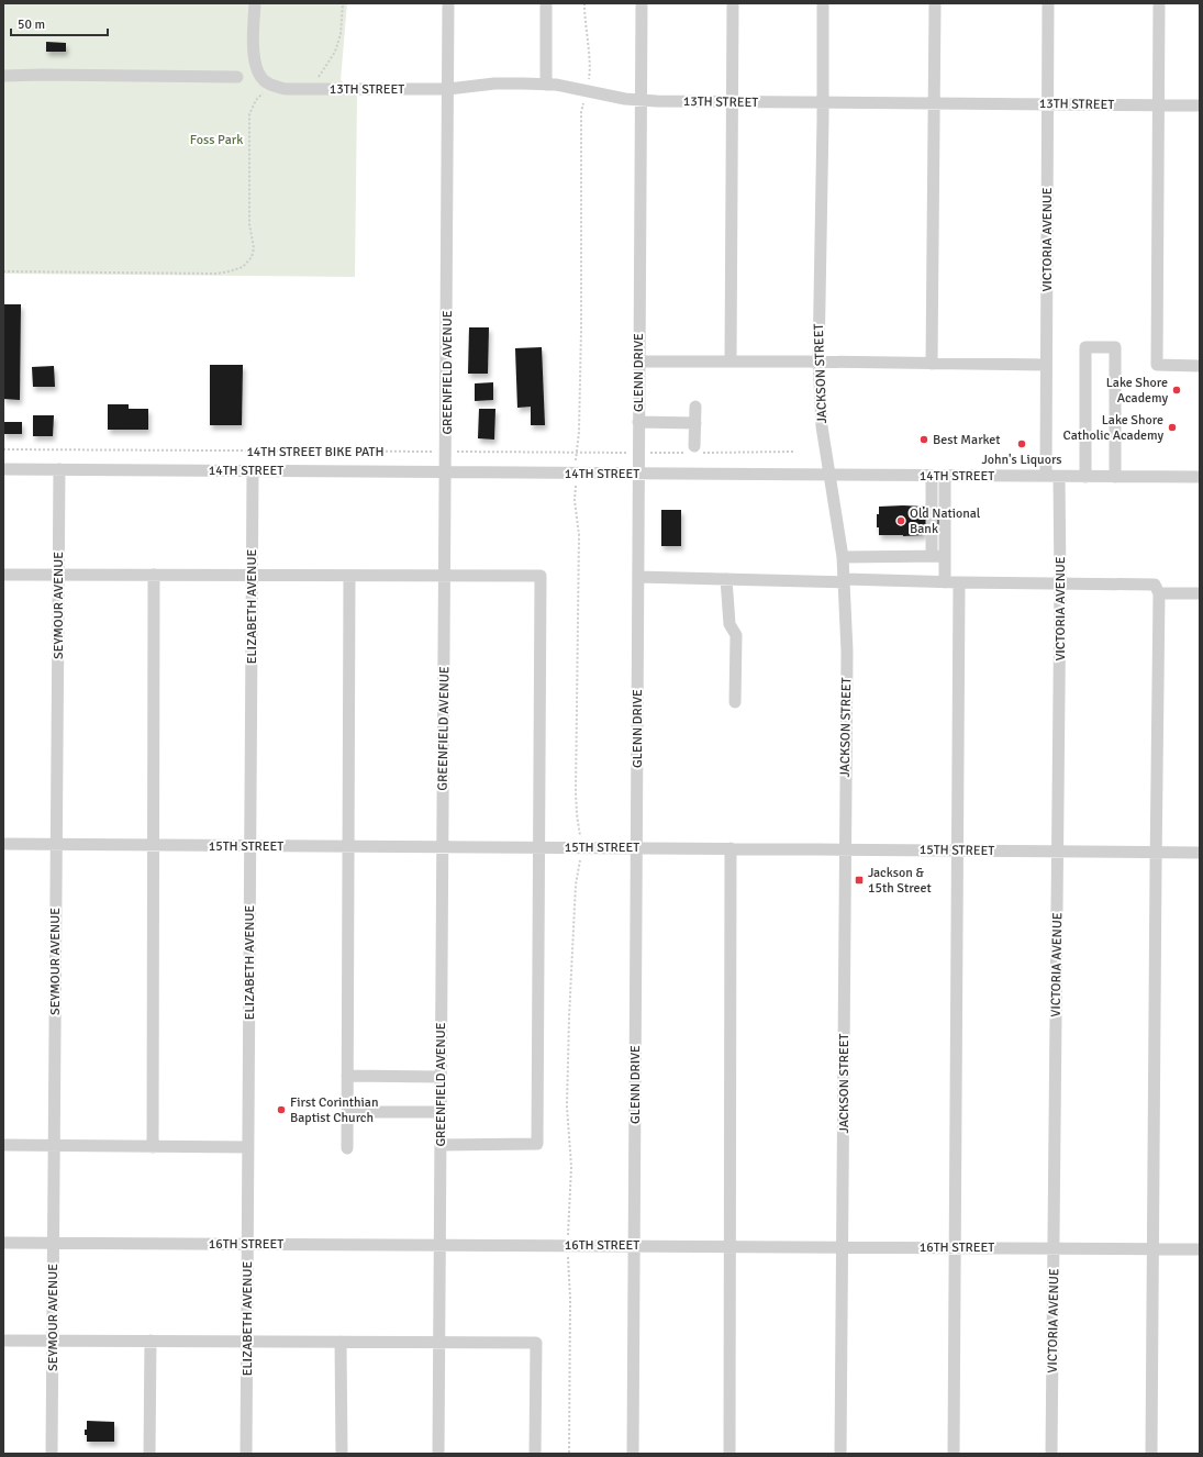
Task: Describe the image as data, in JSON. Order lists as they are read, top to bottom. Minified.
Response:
{"streets":{"street":["13TH STREET","VICTORIA AVENUE","GREENFIELD AVENUE","GLENN DRIVE","JACKSON STREET","14TH STREET","SEYMOUR AVENUE","ELIZABETH AVENUE","15TH STREET","16TH STREET"],"path":["14TH STREET BIKE PATH"]},"crossings":[["13TH STREET","VICTORIA AVENUE"],["13TH STREET","GREENFIELD AVENUE"],["13TH STREET","GLENN DRIVE"],["13TH STREET","JACKSON STREET"],["VICTORIA AVENUE","14TH STREET"],["VICTORIA AVENUE","15TH STREET"],["VICTORIA AVENUE","16TH STREET"],["GREENFIELD AVENUE","14TH STREET BIKE PATH"],["GREENFIELD AVENUE","14TH STREET"],["GREENFIELD AVENUE","15TH STREET"],["GREENFIELD AVENUE","16TH STREET"],["GLENN DRIVE","14TH STREET"],["GLENN DRIVE","15TH STREET"],["GLENN DRIVE","16TH STREET"],["JACKSON STREET","14TH STREET"],["JACKSON STREET","15TH STREET"],["JACKSON STREET","16TH STREET"],["14TH STREET","SEYMOUR AVENUE"],["14TH STREET","ELIZABETH AVENUE"],["SEYMOUR AVENUE","15TH STREET"],["SEYMOUR AVENUE","16TH STREET"],["ELIZABETH AVENUE","15TH STREET"],["ELIZABETH AVENUE","16TH STREET"]],"parks":["Foss Park"],"places":{"other":["Lake Shore Academy","Lake Shore Catholic Academy","Best Market","John's Liquors","Old National Bank","First Corinthian Baptist Church"],"transit":["Jackson & 15th Street"]},"scale_bar":"50 m"}
